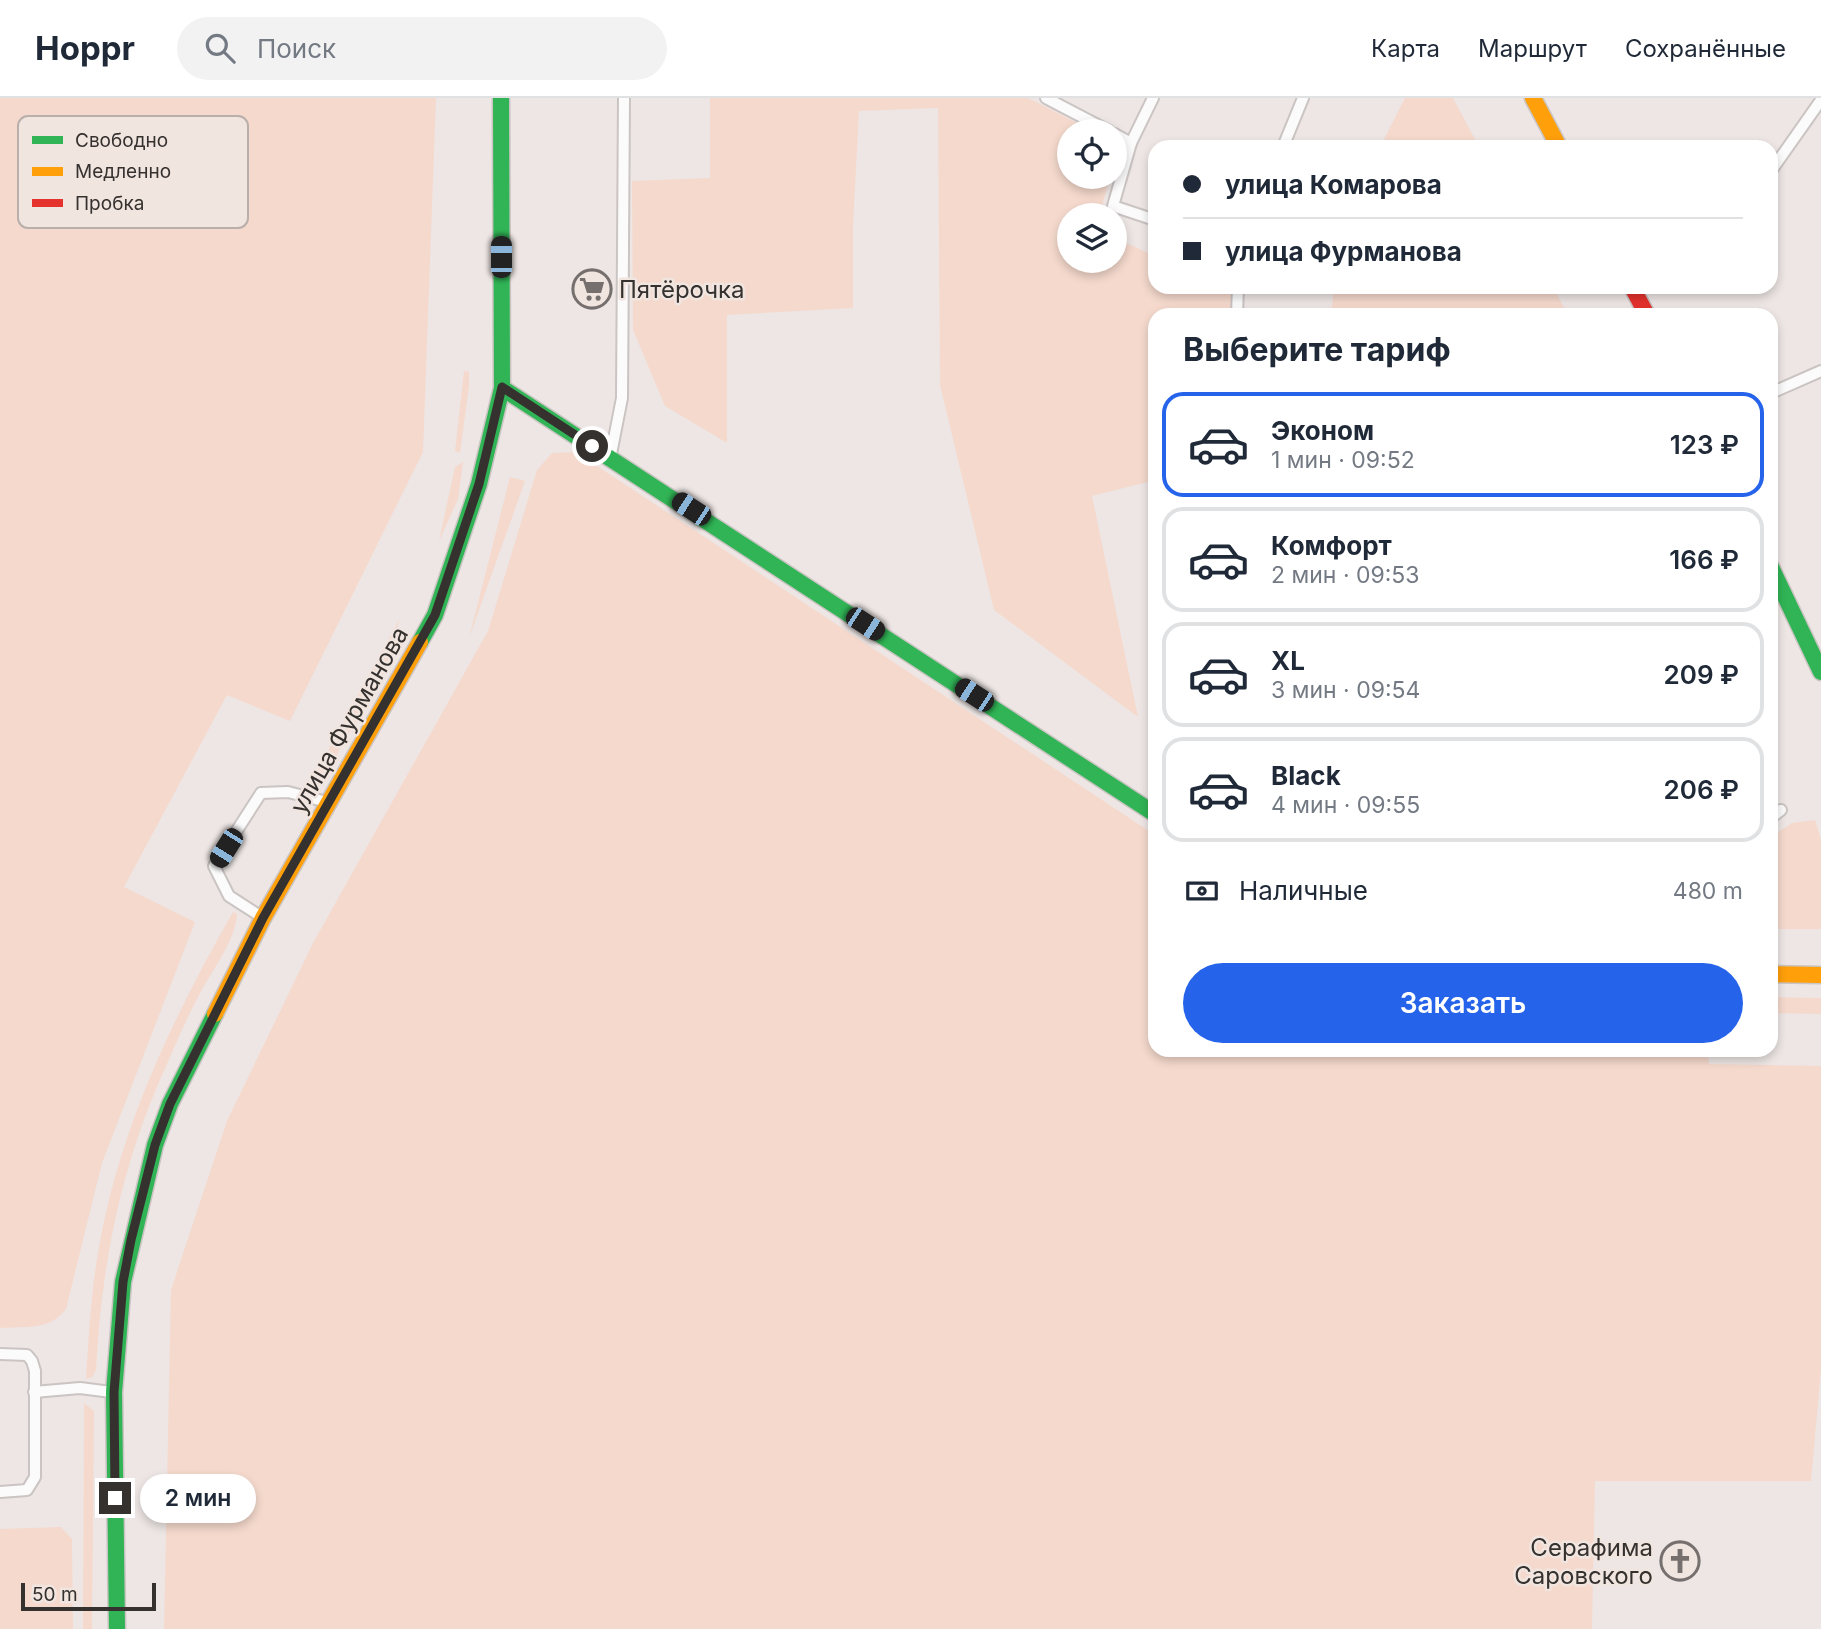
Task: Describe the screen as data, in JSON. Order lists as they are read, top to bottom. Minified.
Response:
{"streets":{"main road":["улица Фурманова"]},"places":{"supermarket":["Пятёрочка"],"church":["Серафима Саровского"]},"legend":["Свободно","Медленно","Пробка"],"scale_bar":"50 m","page":{"header":"Hoppr","search":"Поиск","nav":["Карта","Маршрут","Сохранённые"],"banner":["улица Комарова","улица Фурманова"],"heading":"Выберите тариф","list":[{"name":"Эконом","note":"1 мин · 09:52","value":"123 ₽"},{"name":"Комфорт","note":"2 мин · 09:53","value":"166 ₽"},{"name":"XL","note":"3 мин · 09:54","value":"209 ₽"},{"name":"Black","note":"4 мин · 09:55","value":"206 ₽"}],"pay":["Наличные","480 m"],"buttons":"Заказать","bubble":"2 мин","scale":"50 m"}}
